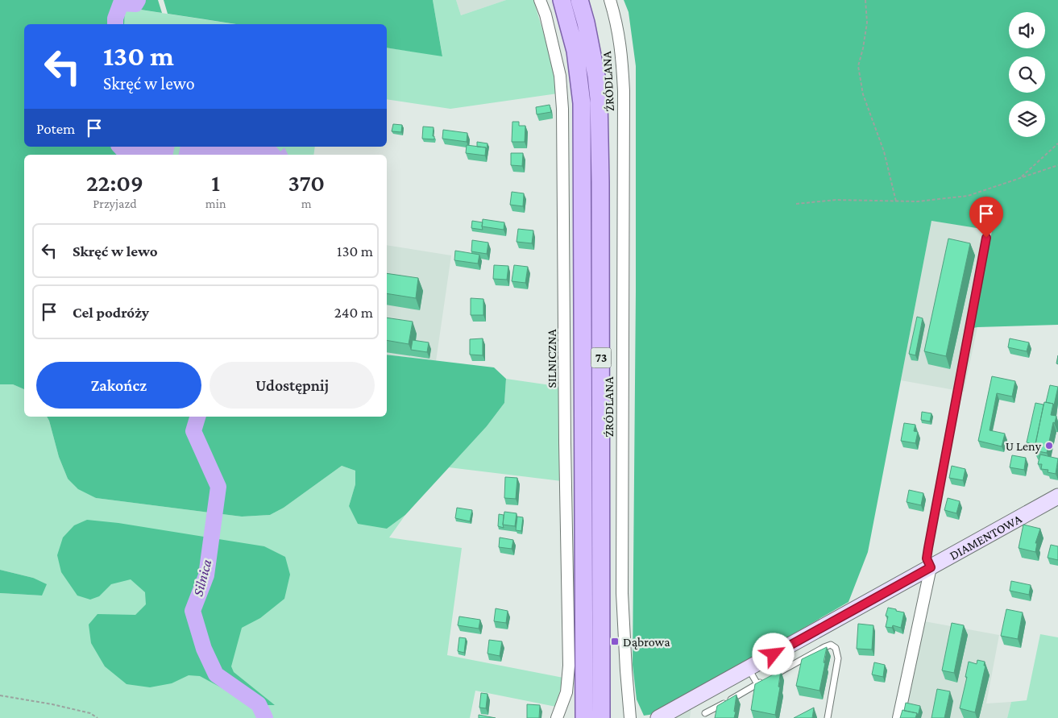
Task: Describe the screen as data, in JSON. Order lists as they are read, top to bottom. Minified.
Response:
{"streets":{"main road":["73"],"street":["ŹRÓDLANA","SILNICZNA","DIAMENTOWA"]},"water":["Silnica"],"places":{"other":["U Leny"],"transit":["Dąbrowa"]},"page":{"turn":["130 m","Skręć w lewo"],"then":"Potem","eta":["22:09","Przyjazd","1","min","370","m"],"list":[{"name":"Skręć w lewo","value":"130 m"},{"name":"Cel podróży","value":"240 m"}],"buttons":["Zakończ","Udostępnij"]}}
